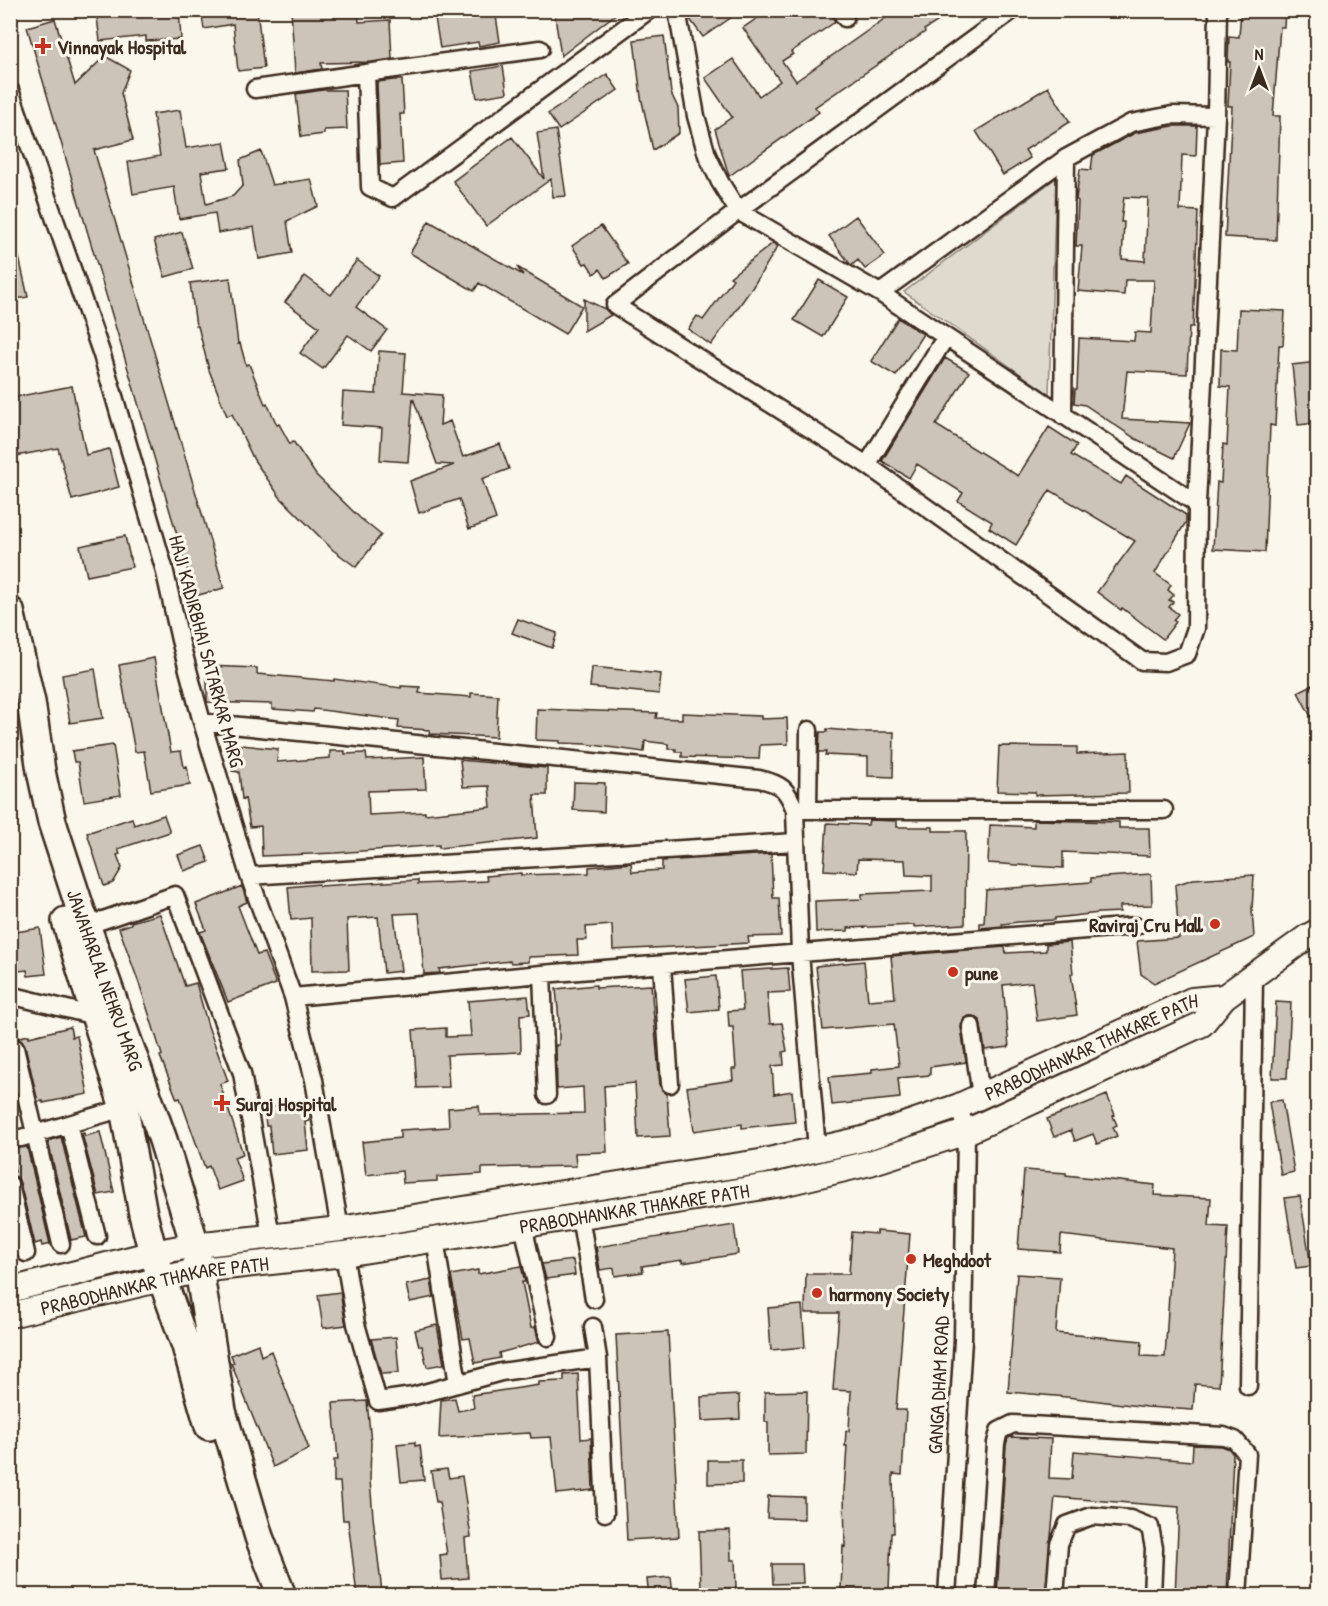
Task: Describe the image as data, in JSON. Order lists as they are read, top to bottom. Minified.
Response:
{"streets":{"main road":["JAWAHARLAL NEHRU MARG","PRABODHANKAR THAKARE PATH"],"street":["HAJI KADIRBHAI SATARKAR MARG","GANGA DHAM ROAD"]},"crossings":[["HAJI KADIRBHAI SATARKAR MARG","PRABODHANKAR THAKARE PATH"],["JAWAHARLAL NEHRU MARG","PRABODHANKAR THAKARE PATH"],["PRABODHANKAR THAKARE PATH","GANGA DHAM ROAD"]],"places":{"health":["Vinnayak Hospital","Suraj Hospital"],"other":["Raviraj Cru Mall","pune","Meghdoot","harmony Society"]},"north":"top"}
